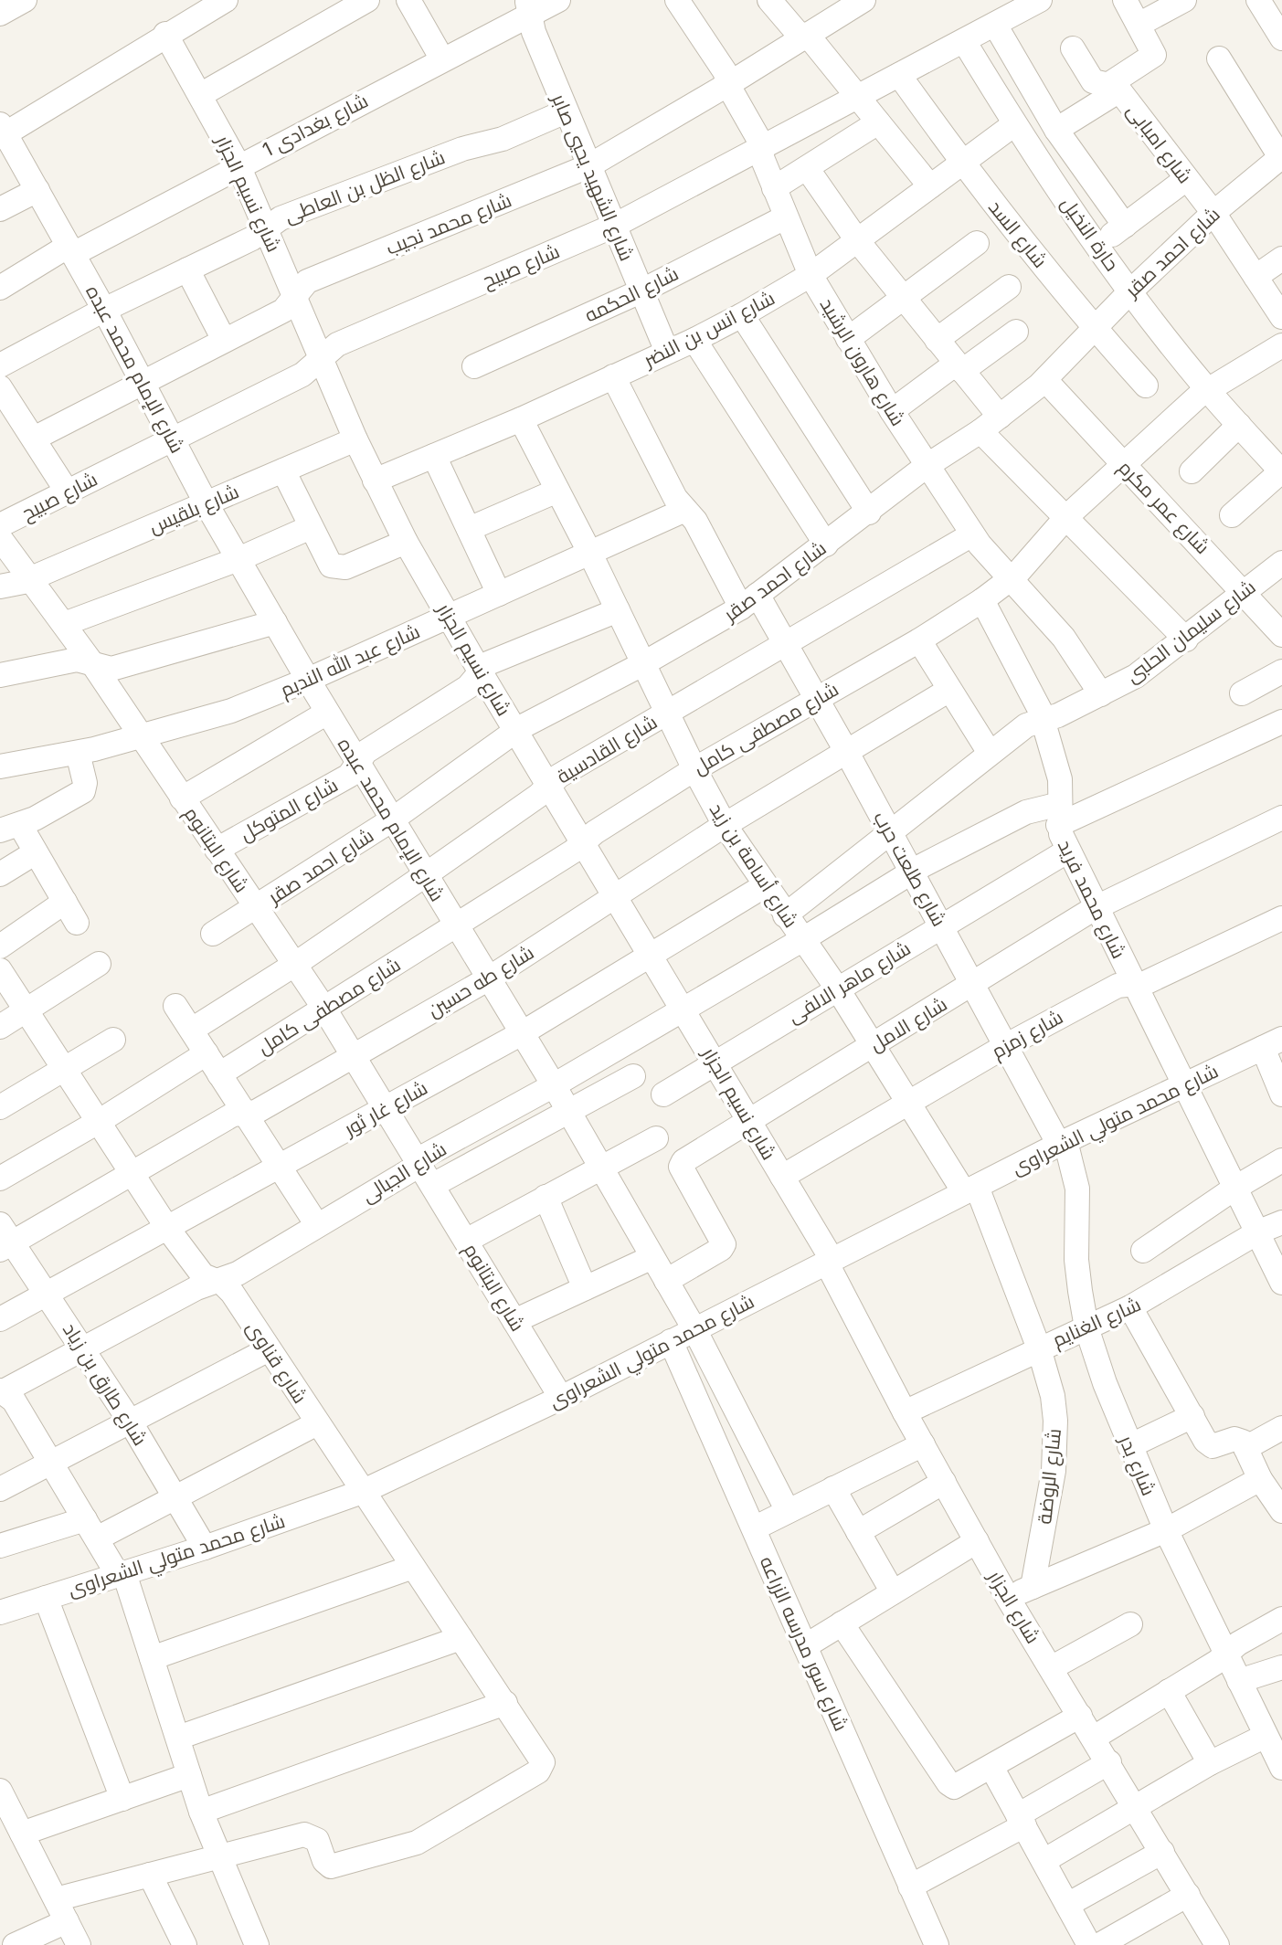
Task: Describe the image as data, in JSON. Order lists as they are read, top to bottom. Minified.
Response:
{"streets":{"street":["شارع بغدادى 1","شارع امبابى","شارع الشهيد يحيي صابر","شارع الظل بن العاطى","شارع نسيم الجزار","شارع محمد نجيب","شارع السد","حارة النخيل","شارع احمد صقر","شارع صبيح","شارع الحكمه","شارع انس بن النضر","شارع هارون الرشيد","شارع الإمام محمد عبده","شارع عمر مكرم","شارع بلقيس","شارع سليمان الحلبى","شارع عبد الله النديم","شارع مصطفى كامل","شارع القادسية","شارع المتوكل","شارع البتانوم","شارع أسامة بن زيد","شارع طلعت حرب","شارع محمد فريد","شارع طه حسين","شارع ماهر الالفى","شارع الامل","شارع زمزم","شارع غار ثور","شارع محمد متولي الشعراوى","شارع الجبالى","شارع الغنايم","شارع قناوى","شارع طارق بن زياد","شارع بدر","شارع الروضة","شارع الجزار","شارع سور مدرسه الزراعه"]},"crossings":[["شارع بغدادى 1","شارع الشهيد يحيي صابر"],["شارع بغدادى 1","شارع نسيم الجزار"],["شارع بغدادى 1","شارع الإمام محمد عبده"],["شارع امبابى","شارع احمد صقر"],["شارع الشهيد يحيي صابر","شارع الظل بن العاطى"],["شارع الشهيد يحيي صابر","شارع محمد نجيب"],["شارع الشهيد يحيي صابر","شارع صبيح"],["شارع الشهيد يحيي صابر","شارع الحكمه"],["شارع الشهيد يحيي صابر","شارع انس بن النضر"],["شارع الظل بن العاطى","شارع نسيم الجزار"],["شارع الظل بن العاطى","شارع الإمام محمد عبده"],["شارع نسيم الجزار","شارع محمد نجيب"],["شارع نسيم الجزار","شارع احمد صقر"],["شارع نسيم الجزار","شارع صبيح"],["شارع نسيم الجزار","شارع انس بن النضر"],["شارع نسيم الجزار","شارع بلقيس"],["شارع نسيم الجزار","شارع عبد الله النديم"],["شارع نسيم الجزار","شارع مصطفى كامل"],["شارع نسيم الجزار","شارع القادسية"],["شارع نسيم الجزار","شارع المتوكل"],["شارع نسيم الجزار","شارع طه حسين"],["شارع نسيم الجزار","شارع ماهر الالفى"],["شارع نسيم الجزار","شارع الامل"],["شارع نسيم الجزار","شارع زمزم"],["شارع نسيم الجزار","شارع غار ثور"],["شارع نسيم الجزار","شارع محمد متولي الشعراوى"],["شارع نسيم الجزار","شارع الجبالى"],["شارع نسيم الجزار","شارع الجزار"],["شارع محمد نجيب","شارع هارون الرشيد"],["شارع محمد نجيب","شارع الإمام محمد عبده"],["شارع السد","شارع احمد صقر"],["شارع السد","شارع صبيح"],["شارع السد","شارع انس بن النضر"],["حارة النخيل","شارع احمد صقر"],["حارة النخيل","شارع صبيح"],["حارة النخيل","شارع انس بن النضر"],["حارة النخيل","شارع مصطفى كامل"],["شارع احمد صقر","شارع هارون الرشيد"],["شارع احمد صقر","شارع الإمام محمد عبده"],["شارع احمد صقر","شارع عمر مكرم"],["شارع احمد صقر","شارع البتانوم"],["شارع احمد صقر","شارع أسامة بن زيد"],["شارع احمد صقر","شارع طلعت حرب"],["شارع صبيح","شارع هارون الرشيد"],["شارع صبيح","شارع الإمام محمد عبده"],["شارع الحكمه","شارع هارون الرشيد"],["شارع انس بن النضر","شارع هارون الرشيد"],["شارع انس بن النضر","شارع أسامة بن زيد"],["شارع انس بن النضر","شارع طلعت حرب"],["شارع هارون الرشيد","شارع سليمان الحلبى"],["شارع هارون الرشيد","شارع مصطفى كامل"],["شارع هارون الرشيد","شارع القادسية"],["شارع الإمام محمد عبده","شارع بلقيس"],["شارع الإمام محمد عبده","شارع عبد الله النديم"],["شارع الإمام محمد عبده","شارع مصطفى كامل"],["شارع الإمام محمد عبده","شارع القادسية"],["شارع الإمام محمد عبده","شارع المتوكل"],["شارع الإمام محمد عبده","شارع طه حسين"],["شارع الإمام محمد عبده","شارع الامل"],["شارع الإمام محمد عبده","شارع غار ثور"],["شارع الإمام محمد عبده","شارع محمد متولي الشعراوى"],["شارع الإمام محمد عبده","شارع الجبالى"],["شارع عمر مكرم","شارع سليمان الحلبى"],["شارع عمر مكرم","شارع مصطفى كامل"],["شارع بلقيس","شارع البتانوم"],["شارع سليمان الحلبى","شارع أسامة بن زيد"],["شارع سليمان الحلبى","شارع طلعت حرب"],["شارع سليمان الحلبى","شارع محمد فريد"],["شارع عبد الله النديم","شارع البتانوم"],["شارع عبد الله النديم","شارع أسامة بن زيد"],["شارع عبد الله النديم","شارع طلعت حرب"],["شارع مصطفى كامل","شارع البتانوم"],["شارع مصطفى كامل","شارع أسامة بن زيد"],["شارع مصطفى كامل","شارع طلعت حرب"],["شارع مصطفى كامل","شارع محمد فريد"],["شارع القادسية","شارع البتانوم"],["شارع القادسية","شارع أسامة بن زيد"],["شارع القادسية","شارع طلعت حرب"],["شارع المتوكل","شارع البتانوم"],["شارع المتوكل","شارع أسامة بن زيد"],["شارع البتانوم","شارع طه حسين"],["شارع البتانوم","شارع غار ثور"],["شارع البتانوم","شارع محمد متولي الشعراوى"],["شارع البتانوم","شارع الجبالى"],["شارع أسامة بن زيد","شارع طه حسين"],["شارع أسامة بن زيد","شارع ماهر الالفى"],["شارع أسامة بن زيد","شارع الامل"],["شارع أسامة بن زيد","شارع زمزم"],["شارع أسامة بن زيد","شارع غار ثور"],["شارع أسامة بن زيد","شارع محمد متولي الشعراوى"],["شارع أسامة بن زيد","شارع الجبالى"],["شارع أسامة بن زيد","شارع الروضة"],["شارع طلعت حرب","شارع طه حسين"],["شارع طلعت حرب","شارع ماهر الالفى"],["شارع طلعت حرب","شارع الامل"],["شارع طلعت حرب","شارع زمزم"],["شارع طلعت حرب","شارع محمد متولي الشعراوى"],["شارع طلعت حرب","شارع الجبالى"],["شارع طلعت حرب","شارع بدر"],["شارع محمد فريد","شارع ماهر الالفى"],["شارع محمد فريد","شارع الامل"],["شارع محمد فريد","شارع زمزم"],["شارع محمد فريد","شارع محمد متولي الشعراوى"],["شارع محمد فريد","شارع الجبالى"],["شارع محمد فريد","شارع الغنايم"],["شارع طه حسين","شارع قناوى"],["شارع طه حسين","شارع طارق بن زياد"],["شارع غار ثور","شارع قناوى"],["شارع غار ثور","شارع طارق بن زياد"],["شارع محمد متولي الشعراوى","شارع قناوى"],["شارع محمد متولي الشعراوى","شارع طارق بن زياد"],["شارع محمد متولي الشعراوى","شارع بدر"],["شارع محمد متولي الشعراوى","شارع الروضة"],["شارع محمد متولي الشعراوى","شارع الجزار"],["شارع محمد متولي الشعراوى","شارع سور مدرسه الزراعه"],["شارع الجبالى","شارع قناوى"],["شارع الجبالى","شارع طارق بن زياد"],["شارع الغنايم","شارع بدر"],["شارع الغنايم","شارع الروضة"],["شارع الغنايم","شارع الجزار"]]}
